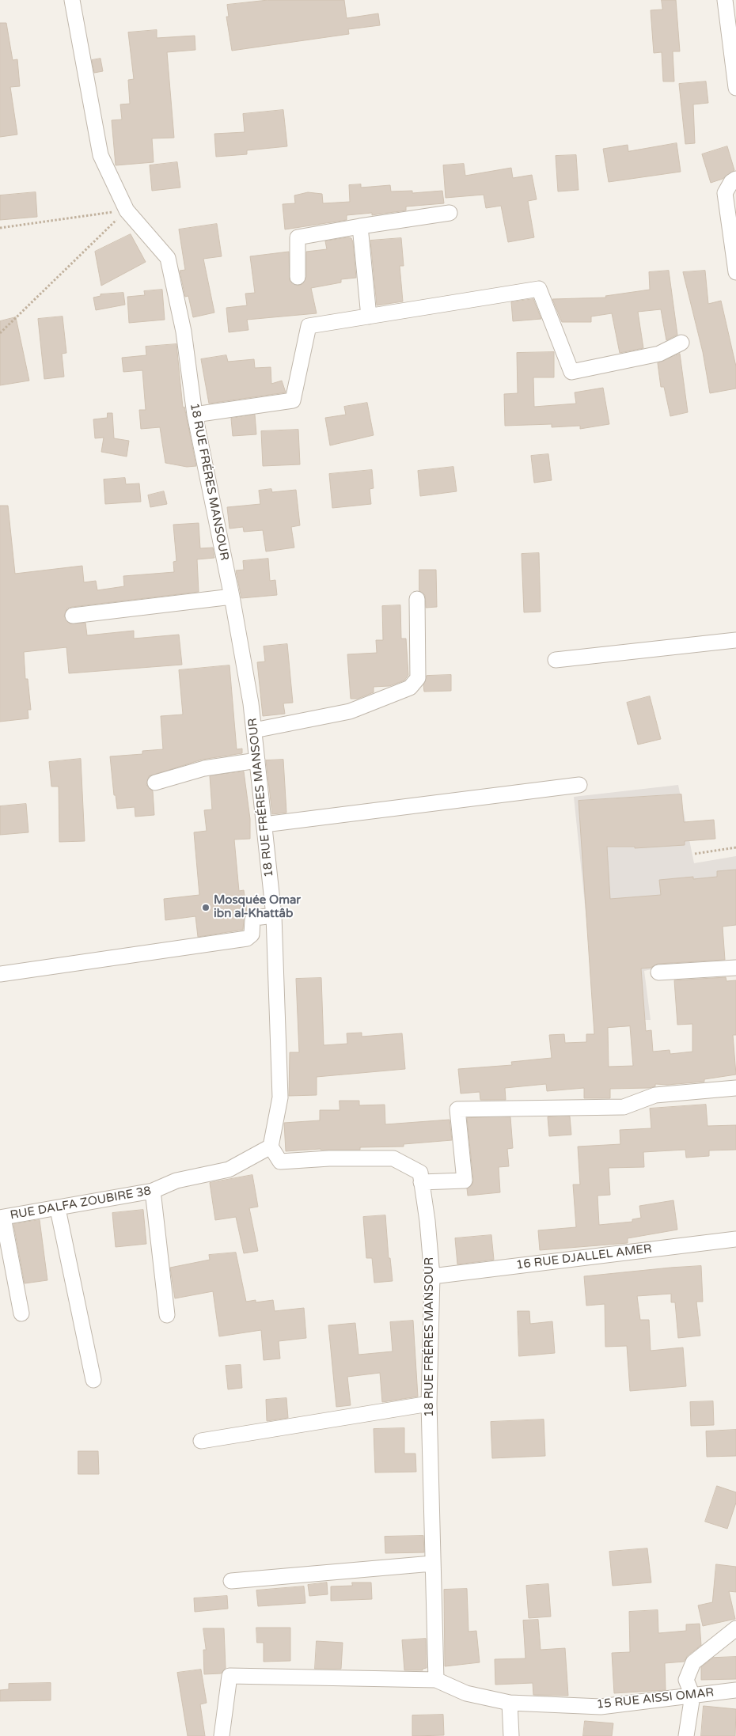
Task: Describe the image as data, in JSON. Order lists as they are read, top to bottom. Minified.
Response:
{"streets":{"street":["18 RUE FRÉRES MANSOUR","RUE DALFA ZOUBIRE 38","16 RUE DJALLEL AMER","15 RUE AISSI OMAR"]},"crossings":[["18 RUE FRÉRES MANSOUR","RUE DALFA ZOUBIRE 38"],["18 RUE FRÉRES MANSOUR","16 RUE DJALLEL AMER"],["18 RUE FRÉRES MANSOUR","15 RUE AISSI OMAR"]],"places":["Mosquée Omar ibn al-Khattâb"]}
